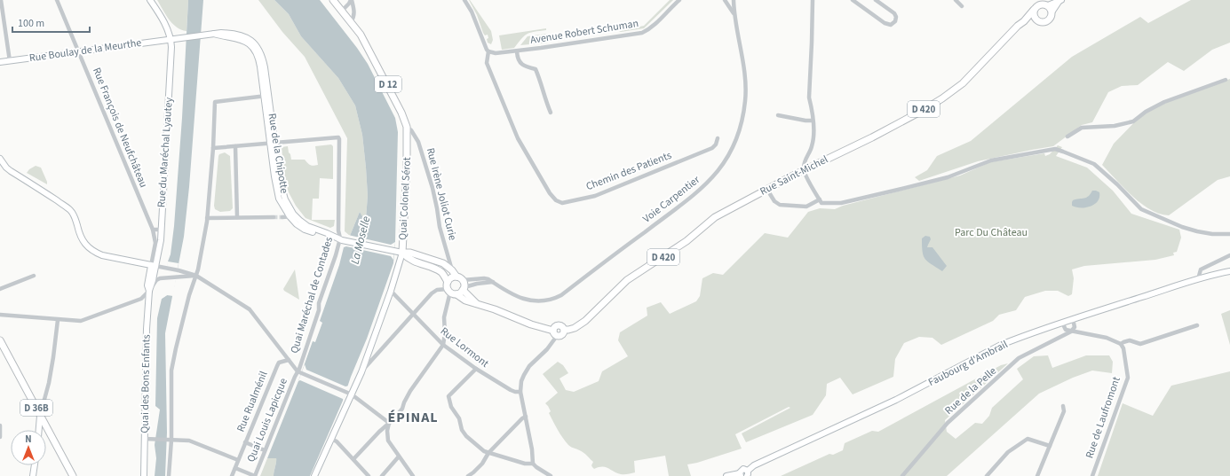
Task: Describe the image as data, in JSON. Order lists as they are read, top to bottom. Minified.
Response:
{"streets":{"main road":["Rue Boulay de la Meurthe","D 12","D 420","Rue du Maréchal Lyautey","Rue de la Chipotte","Rue Saint-Michel","Quai Colonel Sérot","Faubourg d'Ambrail","Quai des Bons Enfants","D 36B"],"street":["Avenue Robert Schuman","Rue François de Neufchâteau","Chemin des Patients","Rue Irène Joliot Curie","Voie Carpentier","Quai Maréchal de Contades","Rue Lormont","Rue de la Pelle","Rue Rualménil","Rue de Laufromont","Quai Louis Lapicque"]},"crossings":[["Avenue Robert Schuman","Chemin des Patients"],["Rue Boulay de la Meurthe","Rue François de Neufchâteau"],["Rue Boulay de la Meurthe","Rue du Maréchal Lyautey"],["Rue Boulay de la Meurthe","Rue de la Chipotte"],["D 12","Quai Colonel Sérot"],["Rue François de Neufchâteau","Rue du Maréchal Lyautey"],["Rue François de Neufchâteau","Quai des Bons Enfants"],["Rue du Maréchal Lyautey","Rue de la Chipotte"],["Rue du Maréchal Lyautey","Quai des Bons Enfants"],["Rue de la Chipotte","Quai Colonel Sérot"],["Rue de la Chipotte","Quai Maréchal de Contades"],["Rue Irène Joliot Curie","Quai Colonel Sérot"],["Quai Colonel Sérot","Rue Lormont"],["Quai Maréchal de Contades","Quai Louis Lapicque"]],"districts":["ÉPINAL"],"water":["La Moselle"],"parks":["Parc Du Château"],"scale_bar":"100 m","north":"top"}
